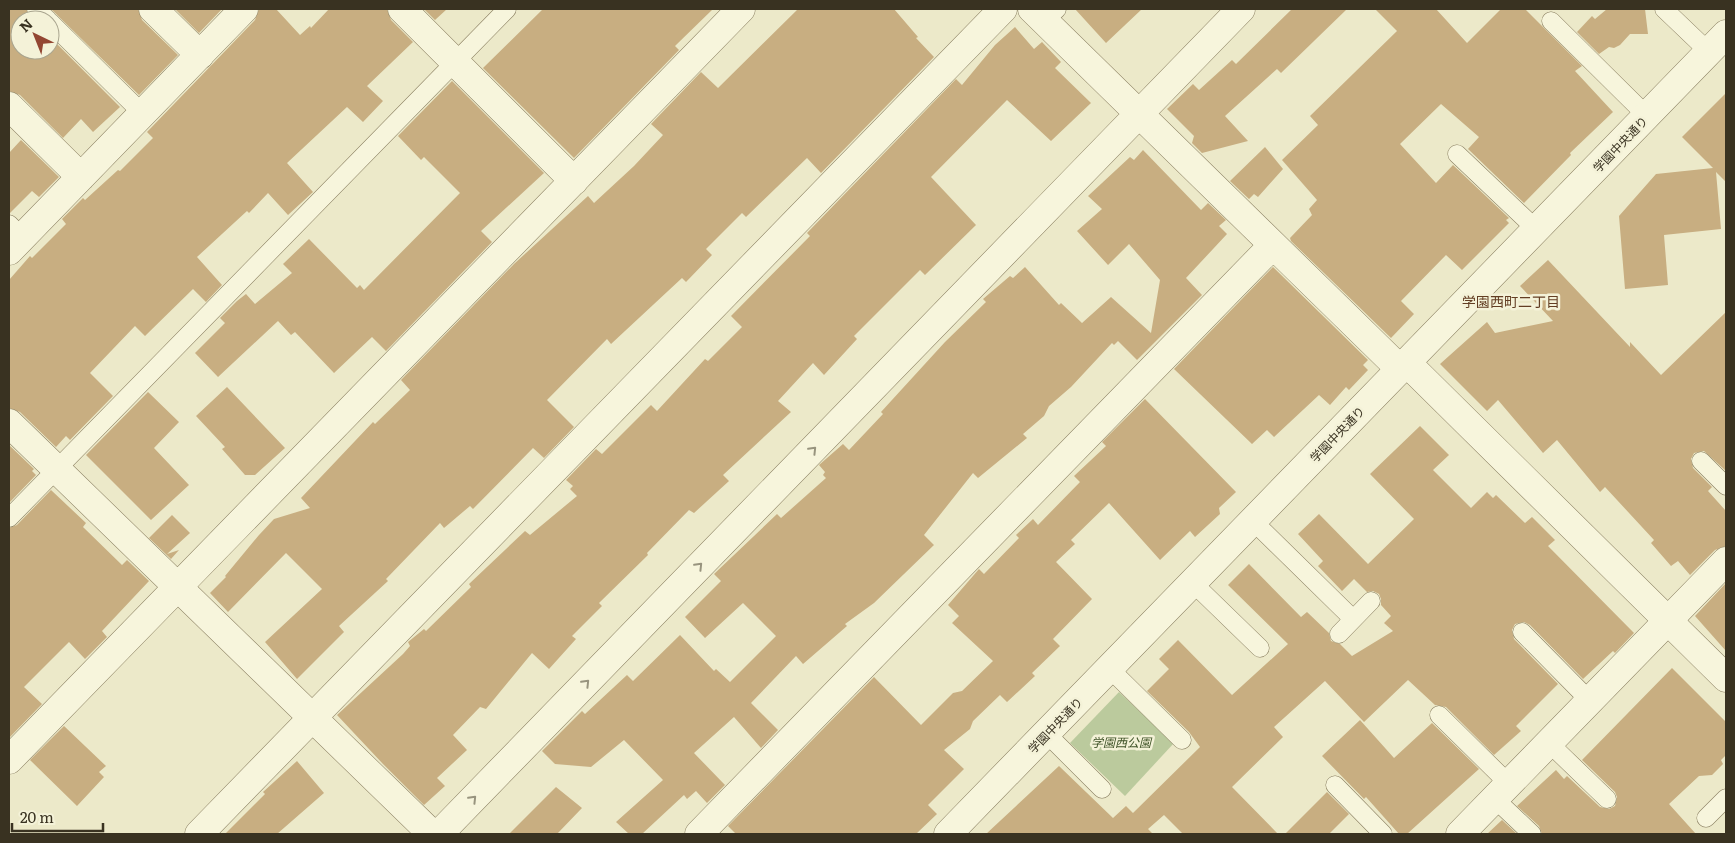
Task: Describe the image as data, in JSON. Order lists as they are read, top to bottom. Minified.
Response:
{"streets":{"street":["学園中央通り"]},"districts":["学園西町二丁目"],"parks":["学園西公園"],"scale_bar":"20 m","north":"top left"}
